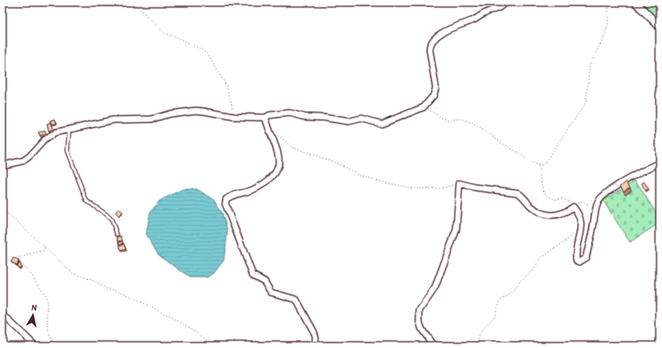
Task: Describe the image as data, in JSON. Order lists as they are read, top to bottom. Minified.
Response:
{"north":"top"}
